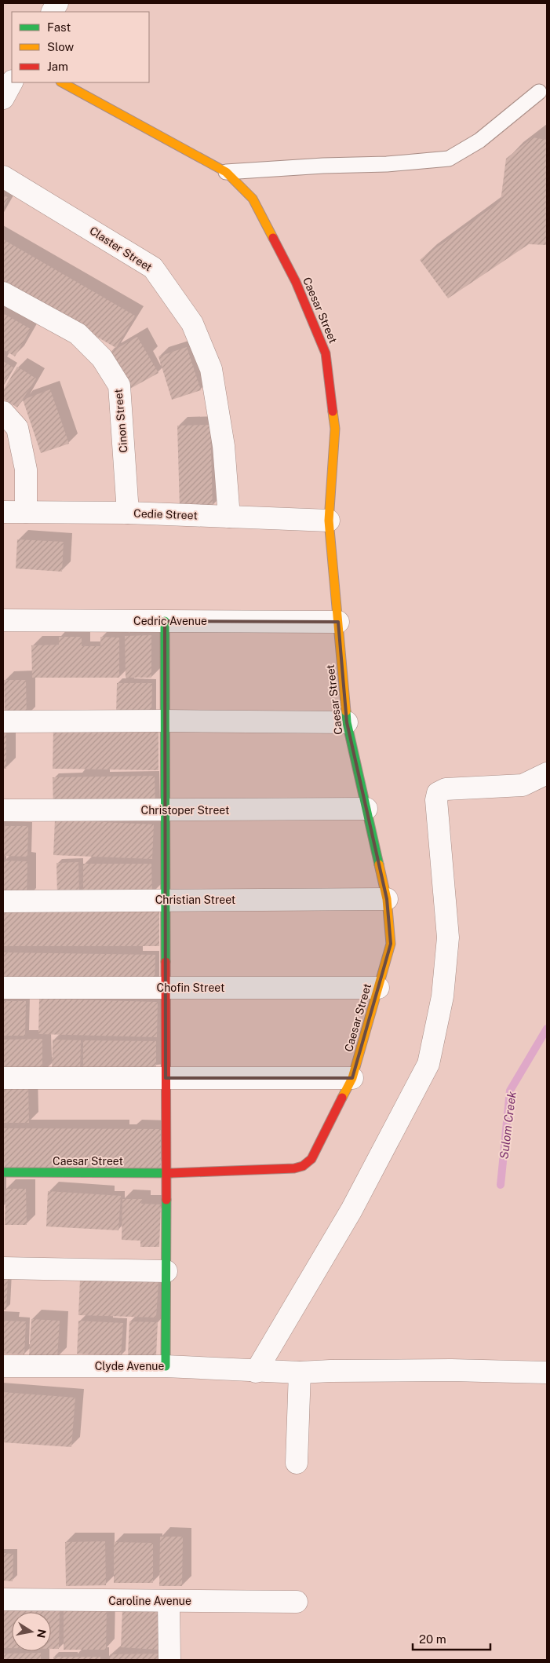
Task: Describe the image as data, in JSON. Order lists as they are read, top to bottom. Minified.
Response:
{"streets":{"street":["Claster Street","Caesar Street","Cinon Street","Cedie Street","Cedric Avenue","Christoper Street","Christian Street","Chofin Street","Clyde Avenue","Caroline Avenue"]},"crossings":[["Claster Street","Cedie Street"],["Caesar Street","Cedie Street"],["Caesar Street","Cedric Avenue"],["Caesar Street","Christoper Street"],["Caesar Street","Christian Street"],["Caesar Street","Chofin Street"],["Cinon Street","Cedie Street"]],"water":["Sulom Creek"],"legend":["Fast","Slow","Jam"],"scale_bar":"20 m","north":"right"}
